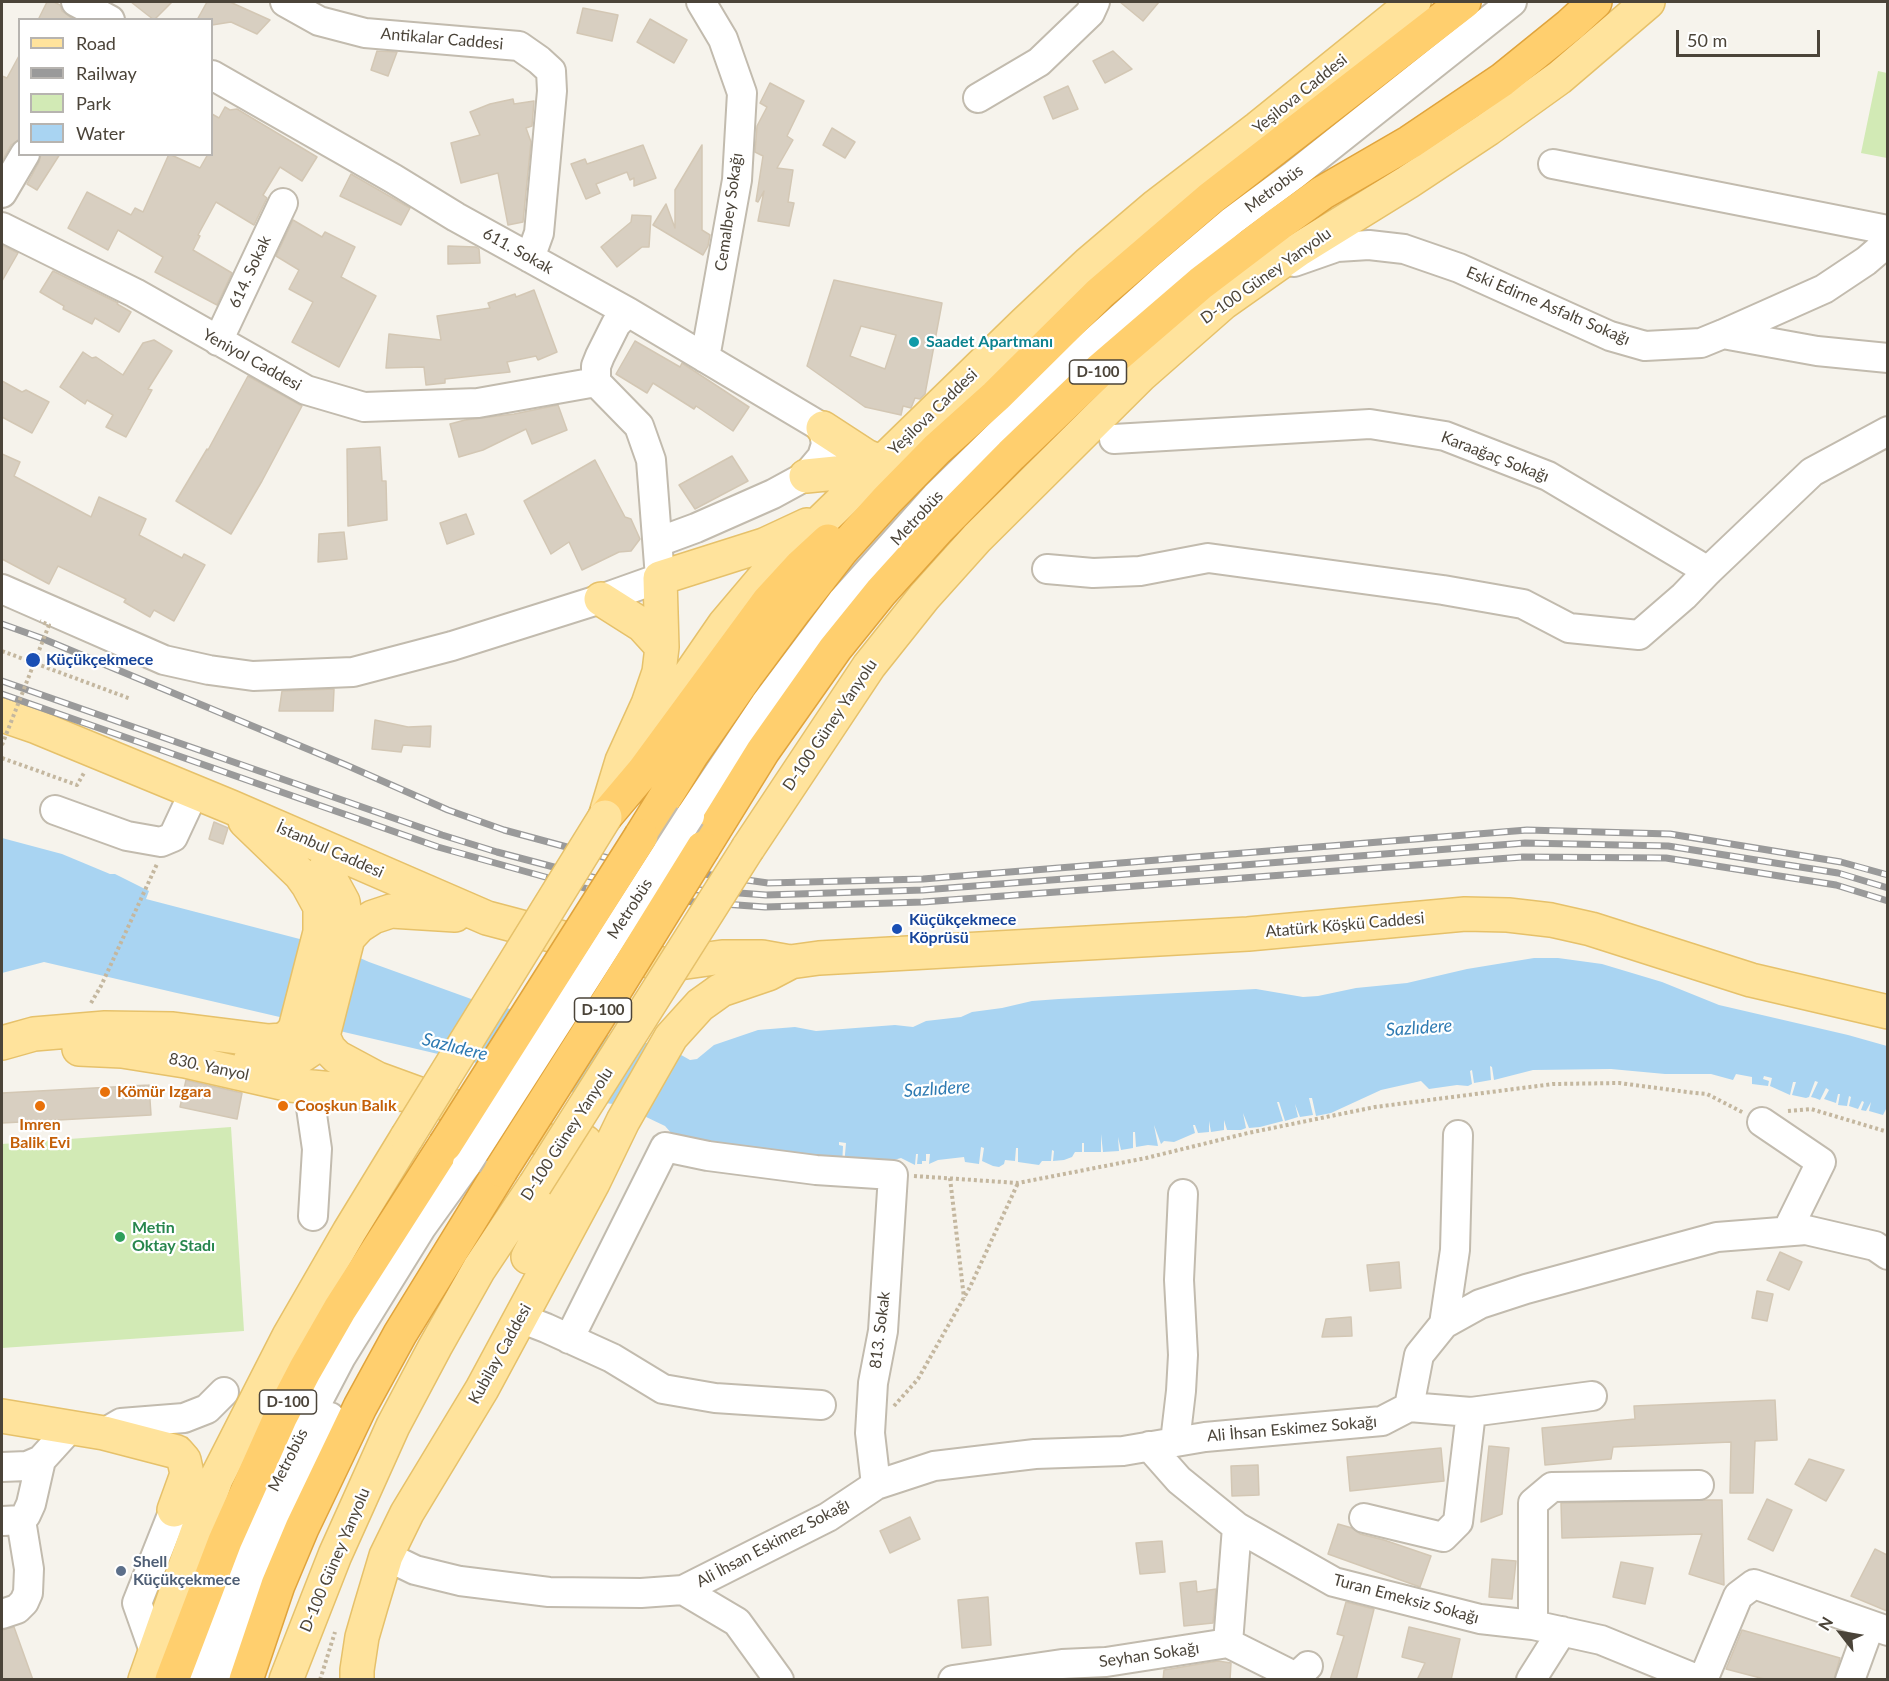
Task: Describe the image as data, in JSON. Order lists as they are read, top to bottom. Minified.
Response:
{"streets":{"highway":["D-100"],"main road":["Yeşilova Caddesi","D-100 Güney Yanyolu","İstanbul Caddesi","Atatürk Köşkü Caddesi","830. Yanyol","Kubilay Caddesi"],"street":["Antikalar Caddesi","Metrobüs","Cemalbey Sokağı","611. Sokak","614. Sokak","Eski Edirne Asfaltı Sokağı","Yeniyol Caddesi","Karaağaç Sokağı","813. Sokak","Ali İhsan Eskimez Sokağı","Turan Emeksiz Sokağı","Seyhan Sokağı"]},"crossings":[["Antikalar Caddesi","611. Sokak"],["Metrobüs","D-100"],["Cemalbey Sokağı","611. Sokak"],["614. Sokak","Yeniyol Caddesi"],["D-100 Güney Yanyolu","Eski Edirne Asfaltı Sokağı"],["Atatürk Köşkü Caddesi","Kubilay Caddesi"],["813. Sokak","Ali İhsan Eskimez Sokağı"],["Ali İhsan Eskimez Sokağı","Turan Emeksiz Sokağı"]],"water":["Sazlıdere"],"places":["Saadet Apartmanı","Küçükçekmece","Küçükçekmece Köprüsü","Kömür Izgara","Imren Balik Evi","Cooşkun Balık","Metin Oktay Stadı","Shell Küçükçekmece"],"legend":["Road","Railway","Park","Water"],"scale_bar":"50 m","north":"top left"}
